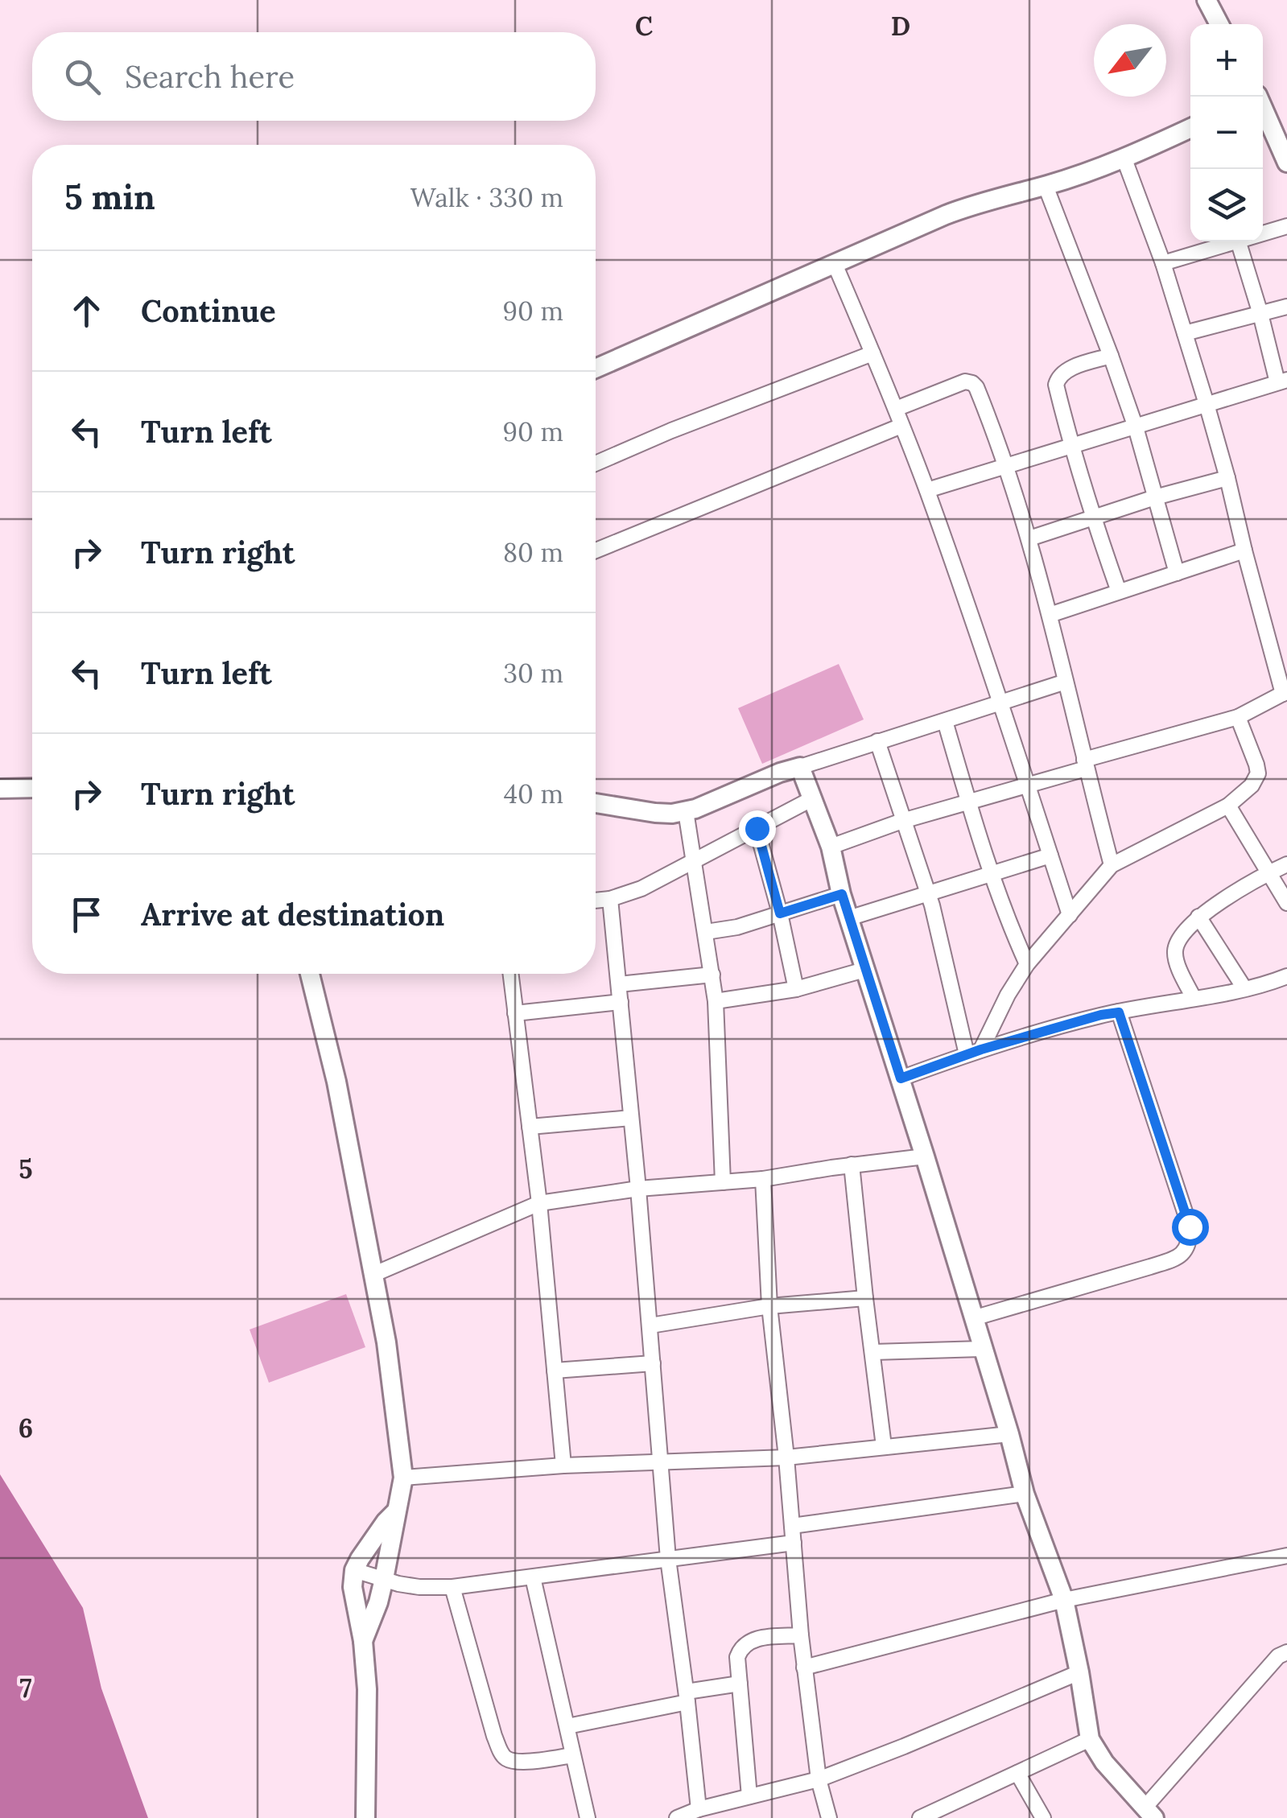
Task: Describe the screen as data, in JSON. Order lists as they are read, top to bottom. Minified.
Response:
{"north":"bottom left","page":{"map_buttons":["+","−"],"search":"Search here","heading":["5 min","Walk · 330 m"],"list":[["Continue","90 m"],["Turn left","90 m"],["Turn right","80 m"],["Turn left","30 m"],["Turn right","40 m"],"Arrive at destination"]},"grid":{"columns":["C","D"],"rows":["5","6","7"]}}
